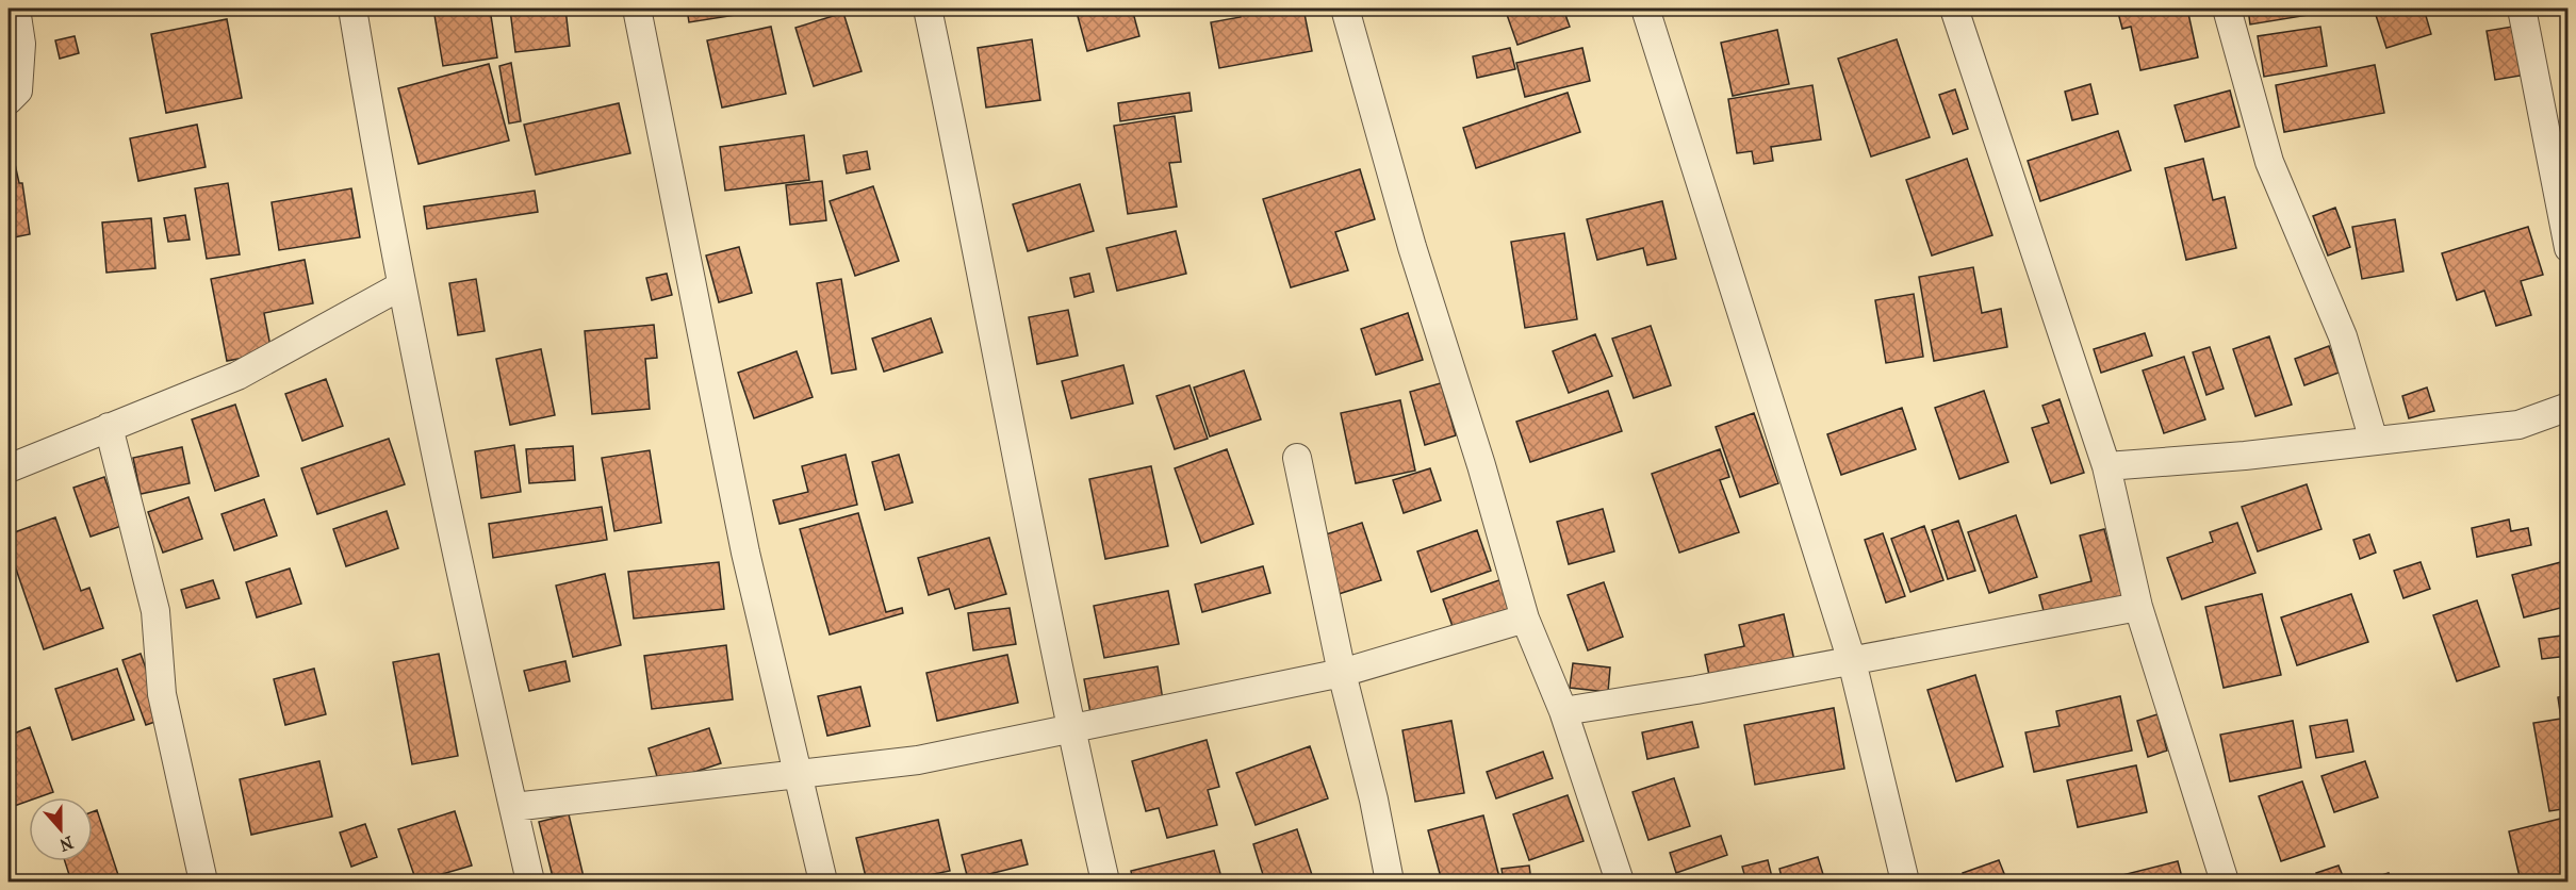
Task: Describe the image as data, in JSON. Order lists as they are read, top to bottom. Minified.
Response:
{"north":"bottom"}
